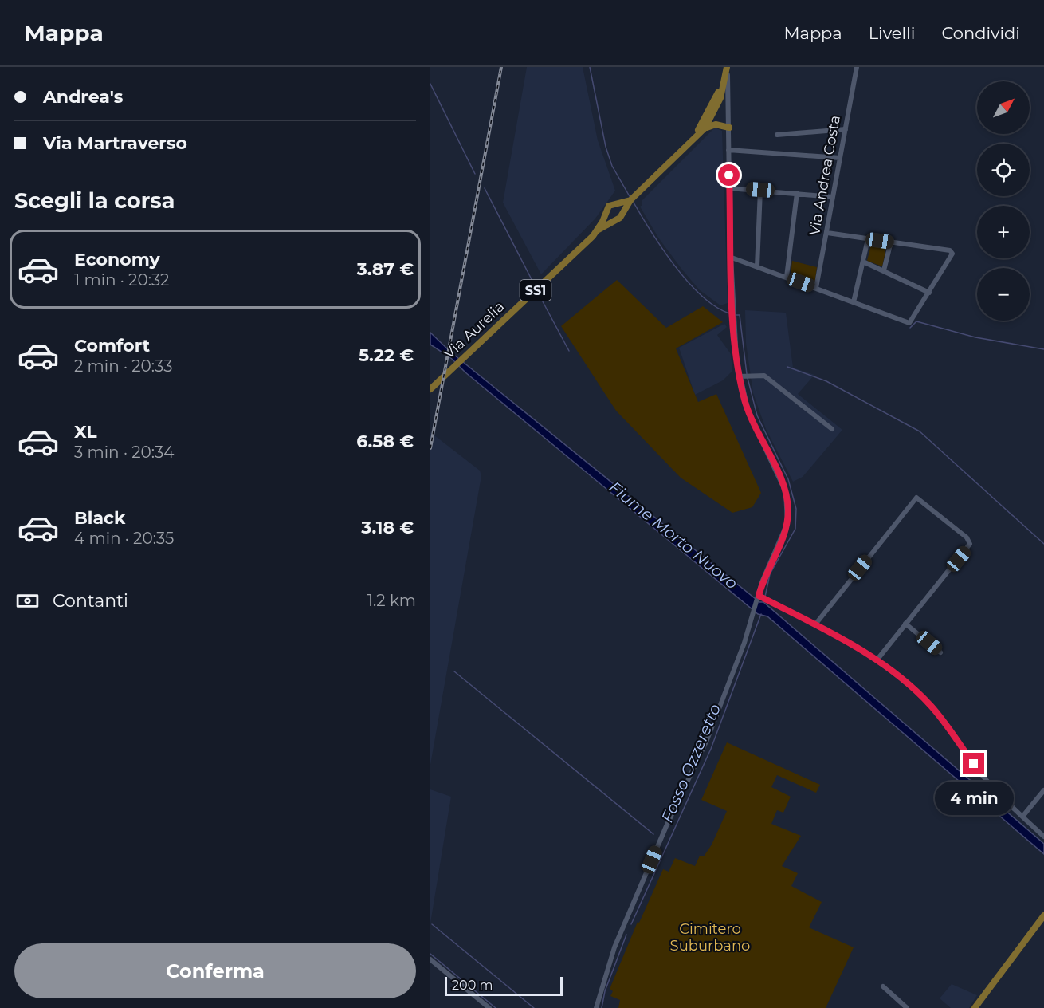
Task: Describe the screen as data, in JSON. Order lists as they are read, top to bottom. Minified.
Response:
{"streets":{"main road":["SS1","Via Aurelia"],"street":["Via Andrea Costa"]},"crossings":[["SS1","Via Aurelia"]],"water":["Fiume Morto Nuovo","Fosso Ozzeretto"],"parks":["Cimitero Suburbano"],"scale_bar":"200 m","north":"top right","page":{"header":"Mappa","nav":["Mappa","Livelli","Condividi"],"banner":["Andrea's","Via Martraverso"],"map_buttons":["+","−"],"heading":"Scegli la corsa","list":[{"name":"Economy","note":"1 min · 20:32","value":"3.87 €"},{"name":"Comfort","note":"2 min · 20:33","value":"5.22 €"},{"name":"XL","note":"3 min · 20:34","value":"6.58 €"},{"name":"Black","note":"4 min · 20:35","value":"3.18 €"}],"pay":["Contanti","1.2 km"],"bubble":"4 min","buttons":"Conferma","scale":"200 m"}}
